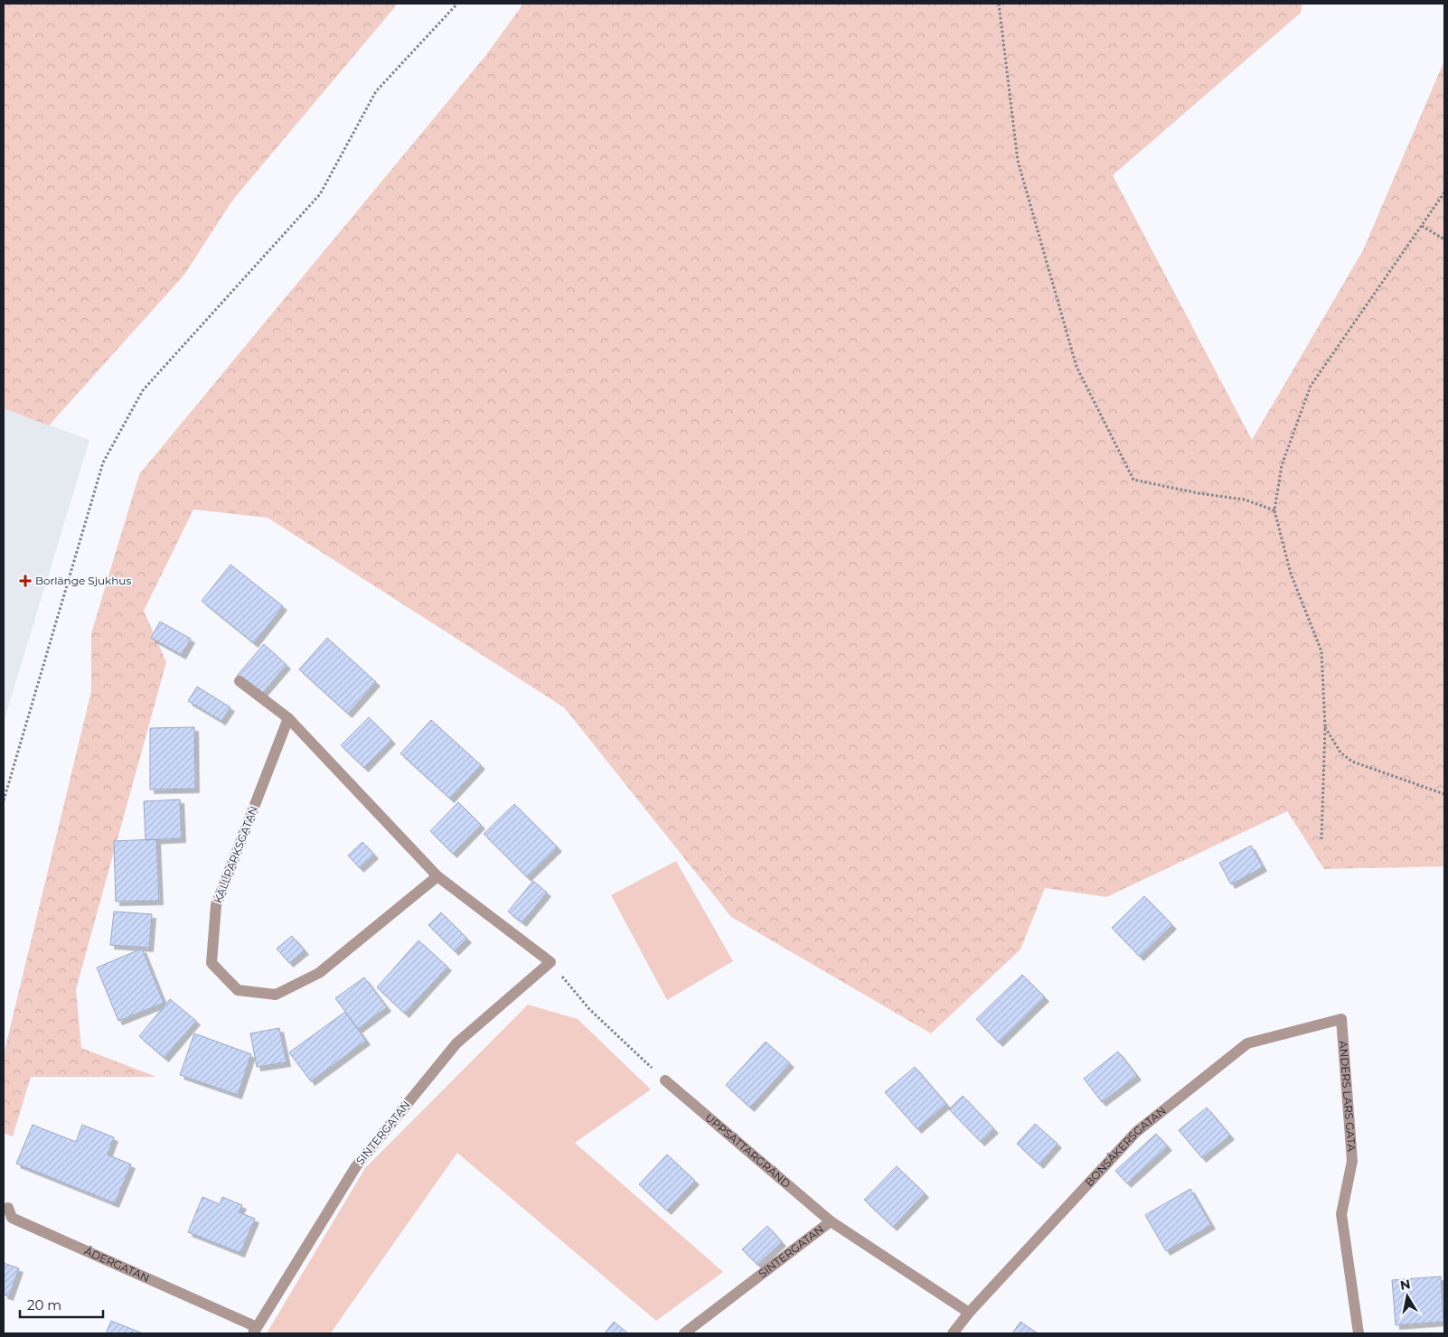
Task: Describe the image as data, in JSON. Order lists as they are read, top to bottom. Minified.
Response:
{"streets":{"street":["KÄLLPARKSGATAN","ANDERS LARS GATA","SINTERGATAN","BONSÅKERSGATAN","UPPSÄTTARGRÄND","ÅDERGATAN"]},"crossings":[["ANDERS LARS GATA","BONSÅKERSGATAN"],["SINTERGATAN","BONSÅKERSGATAN"],["SINTERGATAN","UPPSÄTTARGRÄND"],["SINTERGATAN","ÅDERGATAN"]],"places":{"health":["Borlänge Sjukhus"]},"scale_bar":"20 m","north":"top"}
